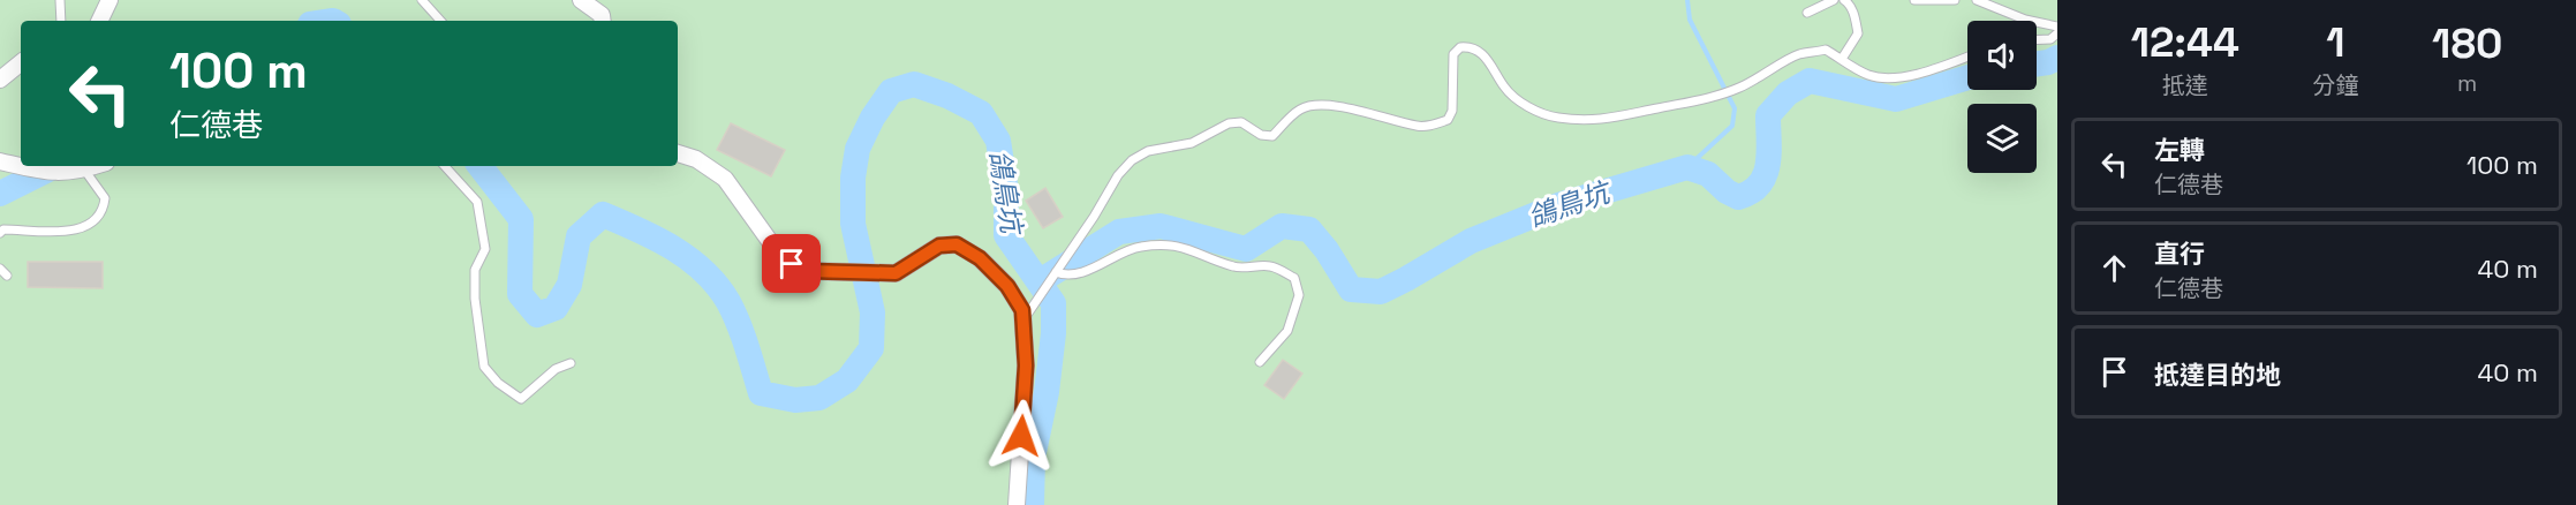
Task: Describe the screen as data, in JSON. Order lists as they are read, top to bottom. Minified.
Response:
{"water":["鴿鳥坑"],"page":{"eta":["12:44","抵達","1","分鐘","180","m"],"turn":["100 m","仁德巷"],"list":[{"name":"左轉","note":"仁德巷","value":"100 m"},{"name":"直行","note":"仁德巷","value":"40 m"},{"name":"抵達目的地","value":"40 m"}]}}
